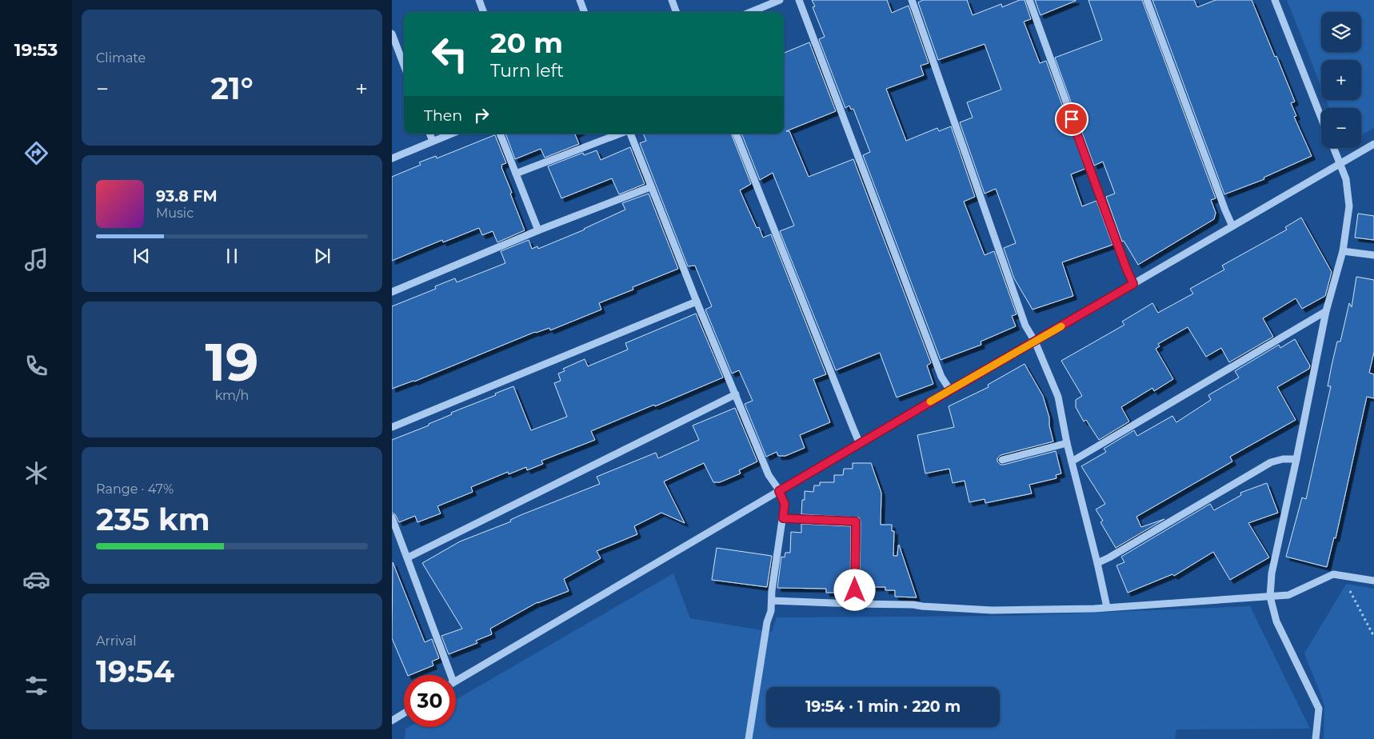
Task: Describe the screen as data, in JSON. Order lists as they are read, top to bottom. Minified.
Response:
{"page":{"tabs":"19:53","tile":["Climate",["19","km/h"],["Range · 47%","235 km"],["Arrival","19:54"]],"map_buttons":["+","−"],"turn":["20 m","Turn left"],"heat":["−","21°","+"],"then":"Then","song":["93.8 FM","Music"],"limit":"30","trip":"19:54 · 1 min · 220 m"}}
